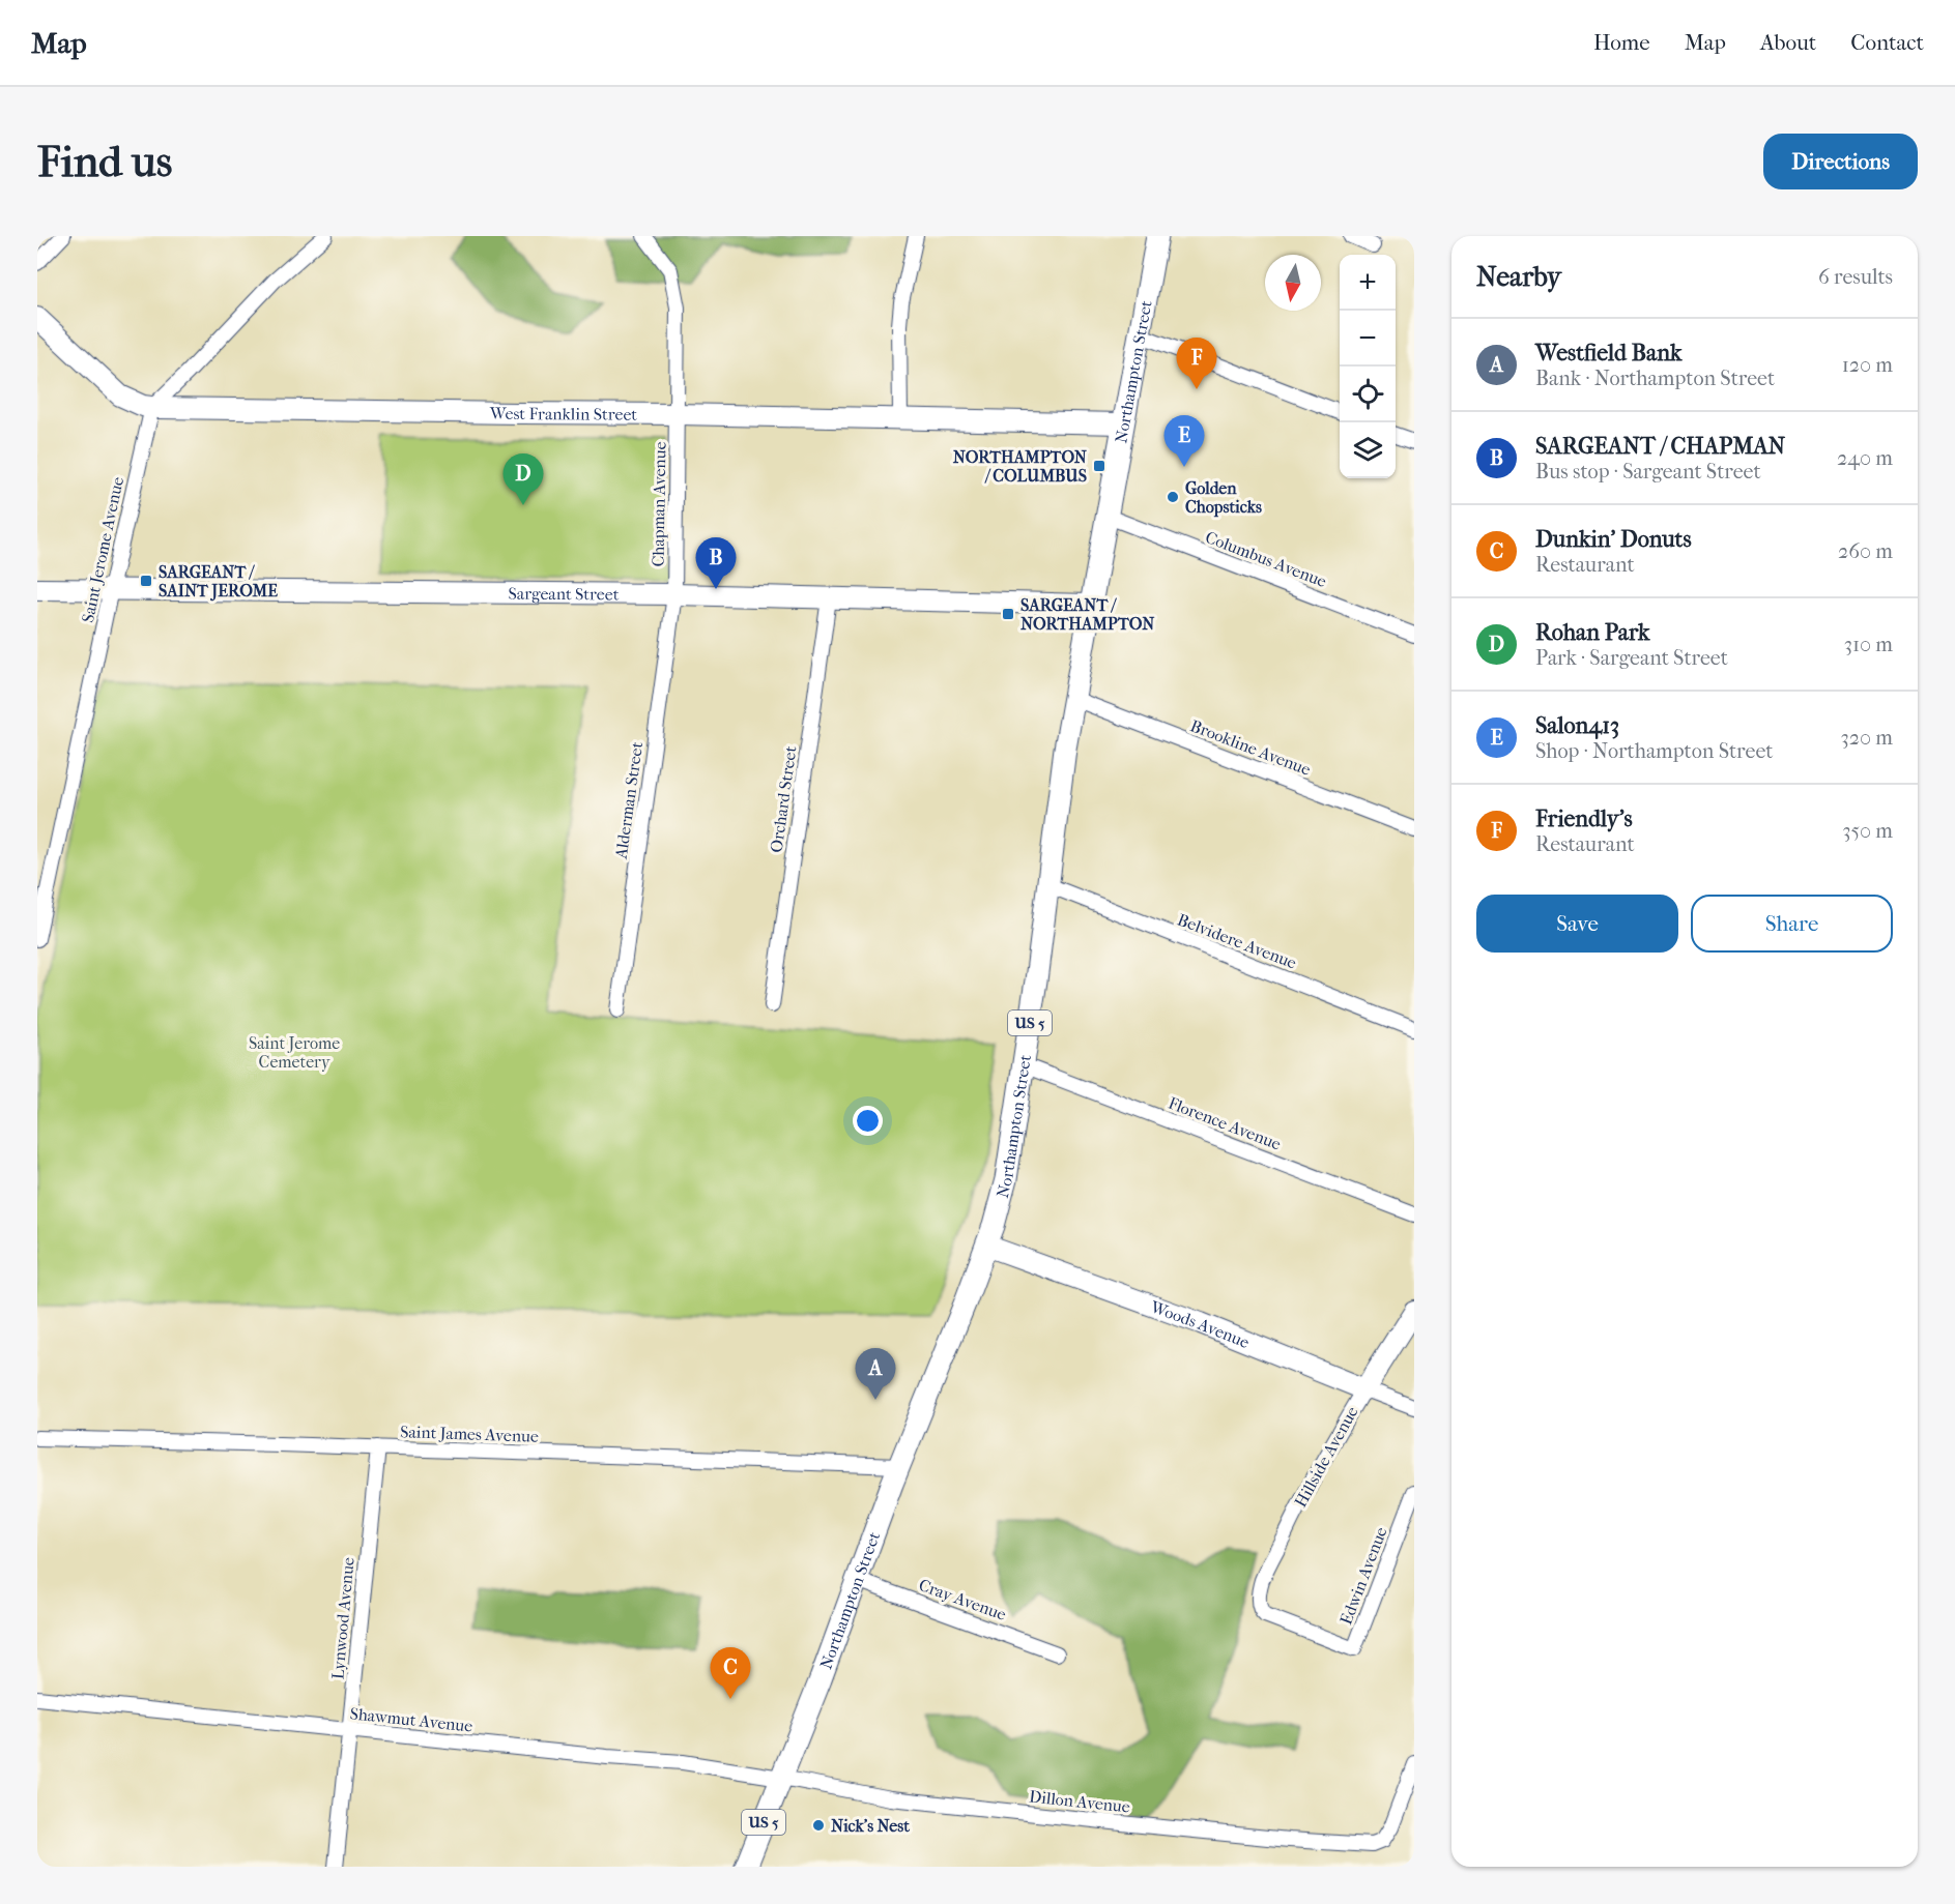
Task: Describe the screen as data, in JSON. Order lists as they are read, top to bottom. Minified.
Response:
{"streets":{"main road":["Northampton Street","US 5"],"street":["West Franklin Street","Chapman Avenue","Saint Jerome Avenue","Columbus Avenue","Sargeant Street","Brookline Avenue","Orchard Street","Alderman Street","Belvidere Avenue","Florence Avenue","Woods Avenue","Saint James Avenue","Hillside Avenue","Edwin Avenue","Cray Avenue","Lynwood Avenue","Shawmut Avenue","Dillon Avenue"]},"crossings":[["Northampton Street","West Franklin Street"],["Northampton Street","Columbus Avenue"],["Northampton Street","Sargeant Street"],["Northampton Street","Brookline Avenue"],["Northampton Street","Belvidere Avenue"],["Northampton Street","Florence Avenue"],["Northampton Street","Woods Avenue"],["Northampton Street","Saint James Avenue"],["Northampton Street","Cray Avenue"],["Northampton Street","Shawmut Avenue"],["Northampton Street","Dillon Avenue"],["West Franklin Street","Chapman Avenue"],["West Franklin Street","Saint Jerome Avenue"],["Chapman Avenue","Sargeant Street"],["Chapman Avenue","Alderman Street"],["Saint Jerome Avenue","Sargeant Street"],["Sargeant Street","Orchard Street"],["Sargeant Street","Alderman Street"],["Woods Avenue","Hillside Avenue"],["Saint James Avenue","Lynwood Avenue"],["Hillside Avenue","Edwin Avenue"],["Lynwood Avenue","Shawmut Avenue"],["Shawmut Avenue","Dillon Avenue"]],"parks":["Saint Jerome Cemetery"],"places":{"transit":["NORTHAMPTON / COLUMBUS","SARGEANT / SAINT JEROME","SARGEANT / NORTHAMPTON"],"other":["Golden Chopsticks","Nick's Nest"]},"north":"bottom","page":{"header":"Map","nav":["Home","Map","About","Contact"],"buttons":["Directions",["Save","Share"]],"title":"Find us","heading":["Nearby","6 results"],"map_buttons":["+","−"],"list":[{"mark":"A","name":"Westfield Bank","note":"Bank · Northampton Street","value":"120 m"},{"mark":"B","name":"SARGEANT / CHAPMAN","note":"Bus stop · Sargeant Street","value":"240 m"},{"mark":"C","name":"Dunkin' Donuts","note":"Restaurant","value":"260 m"},{"mark":"D","name":"Rohan Park","note":"Park · Sargeant Street","value":"310 m"},{"mark":"E","name":"Salon413","note":"Shop · Northampton Street","value":"320 m"},{"mark":"F","name":"Friendly's","note":"Restaurant","value":"350 m"}],"pins":["F","E","D","B","A","C"]}}
